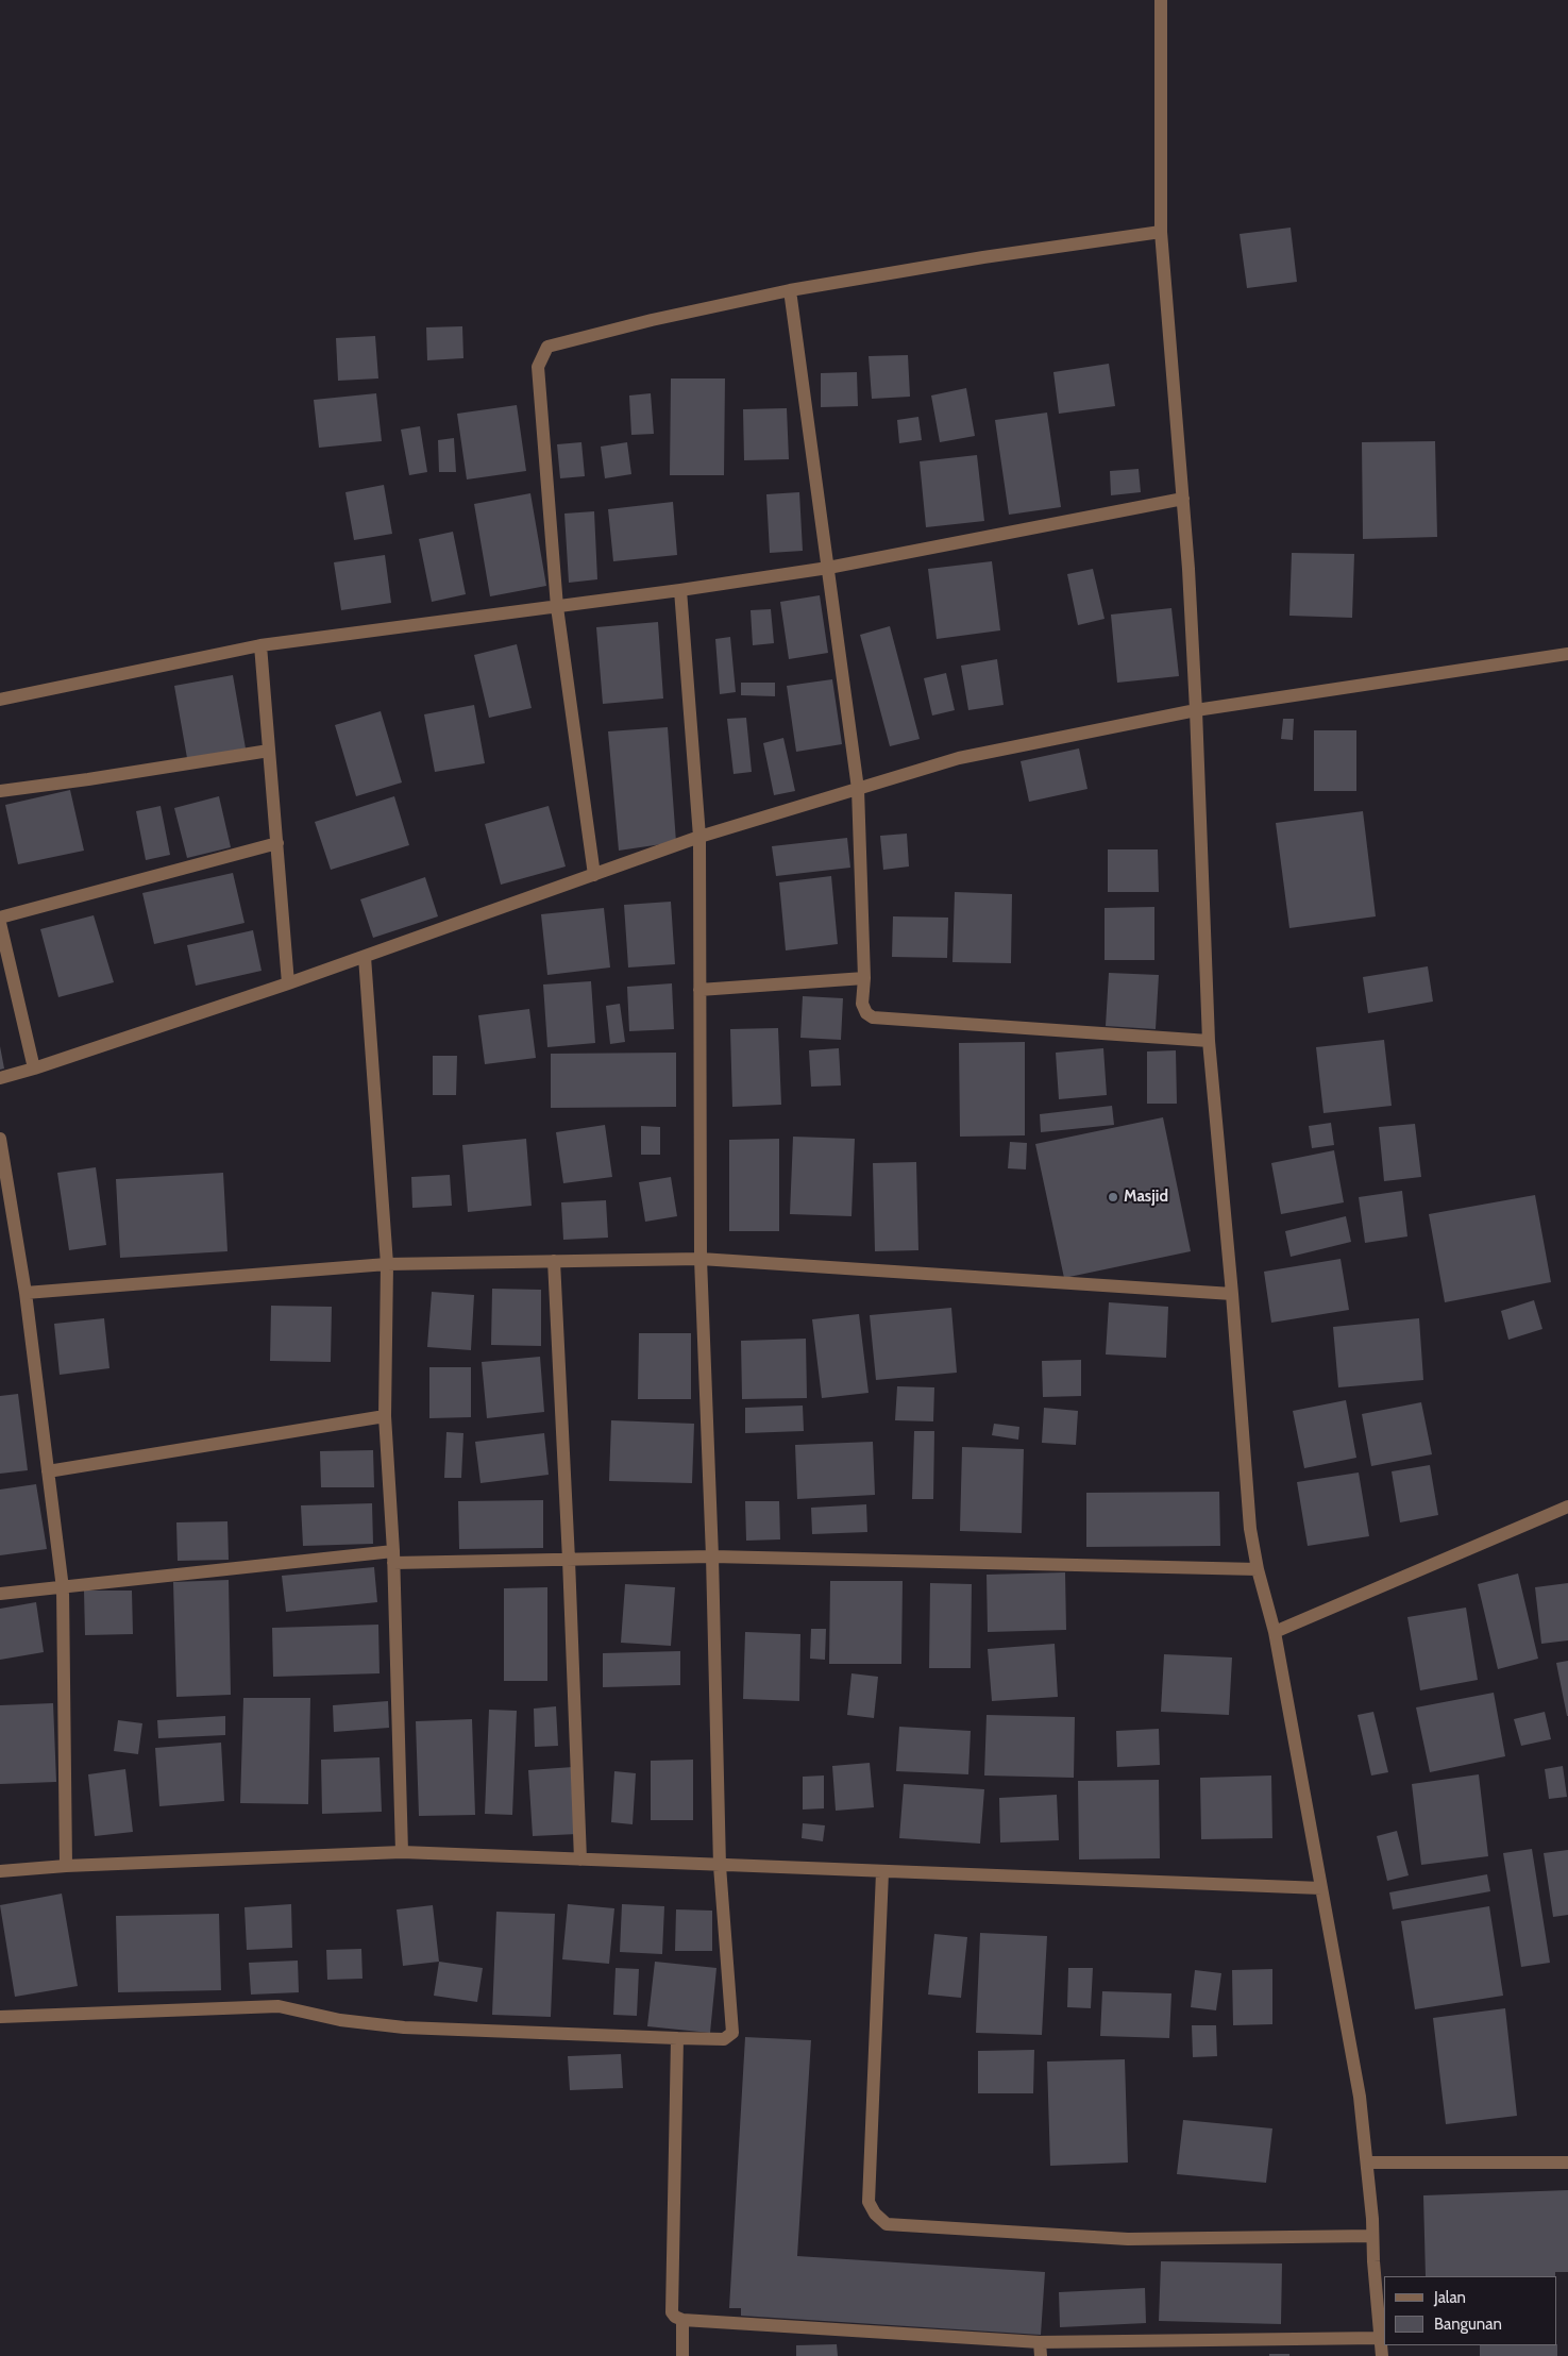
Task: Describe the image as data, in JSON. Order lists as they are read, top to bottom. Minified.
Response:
{"places":["Masjid"],"legend":["Jalan","Bangunan"]}
